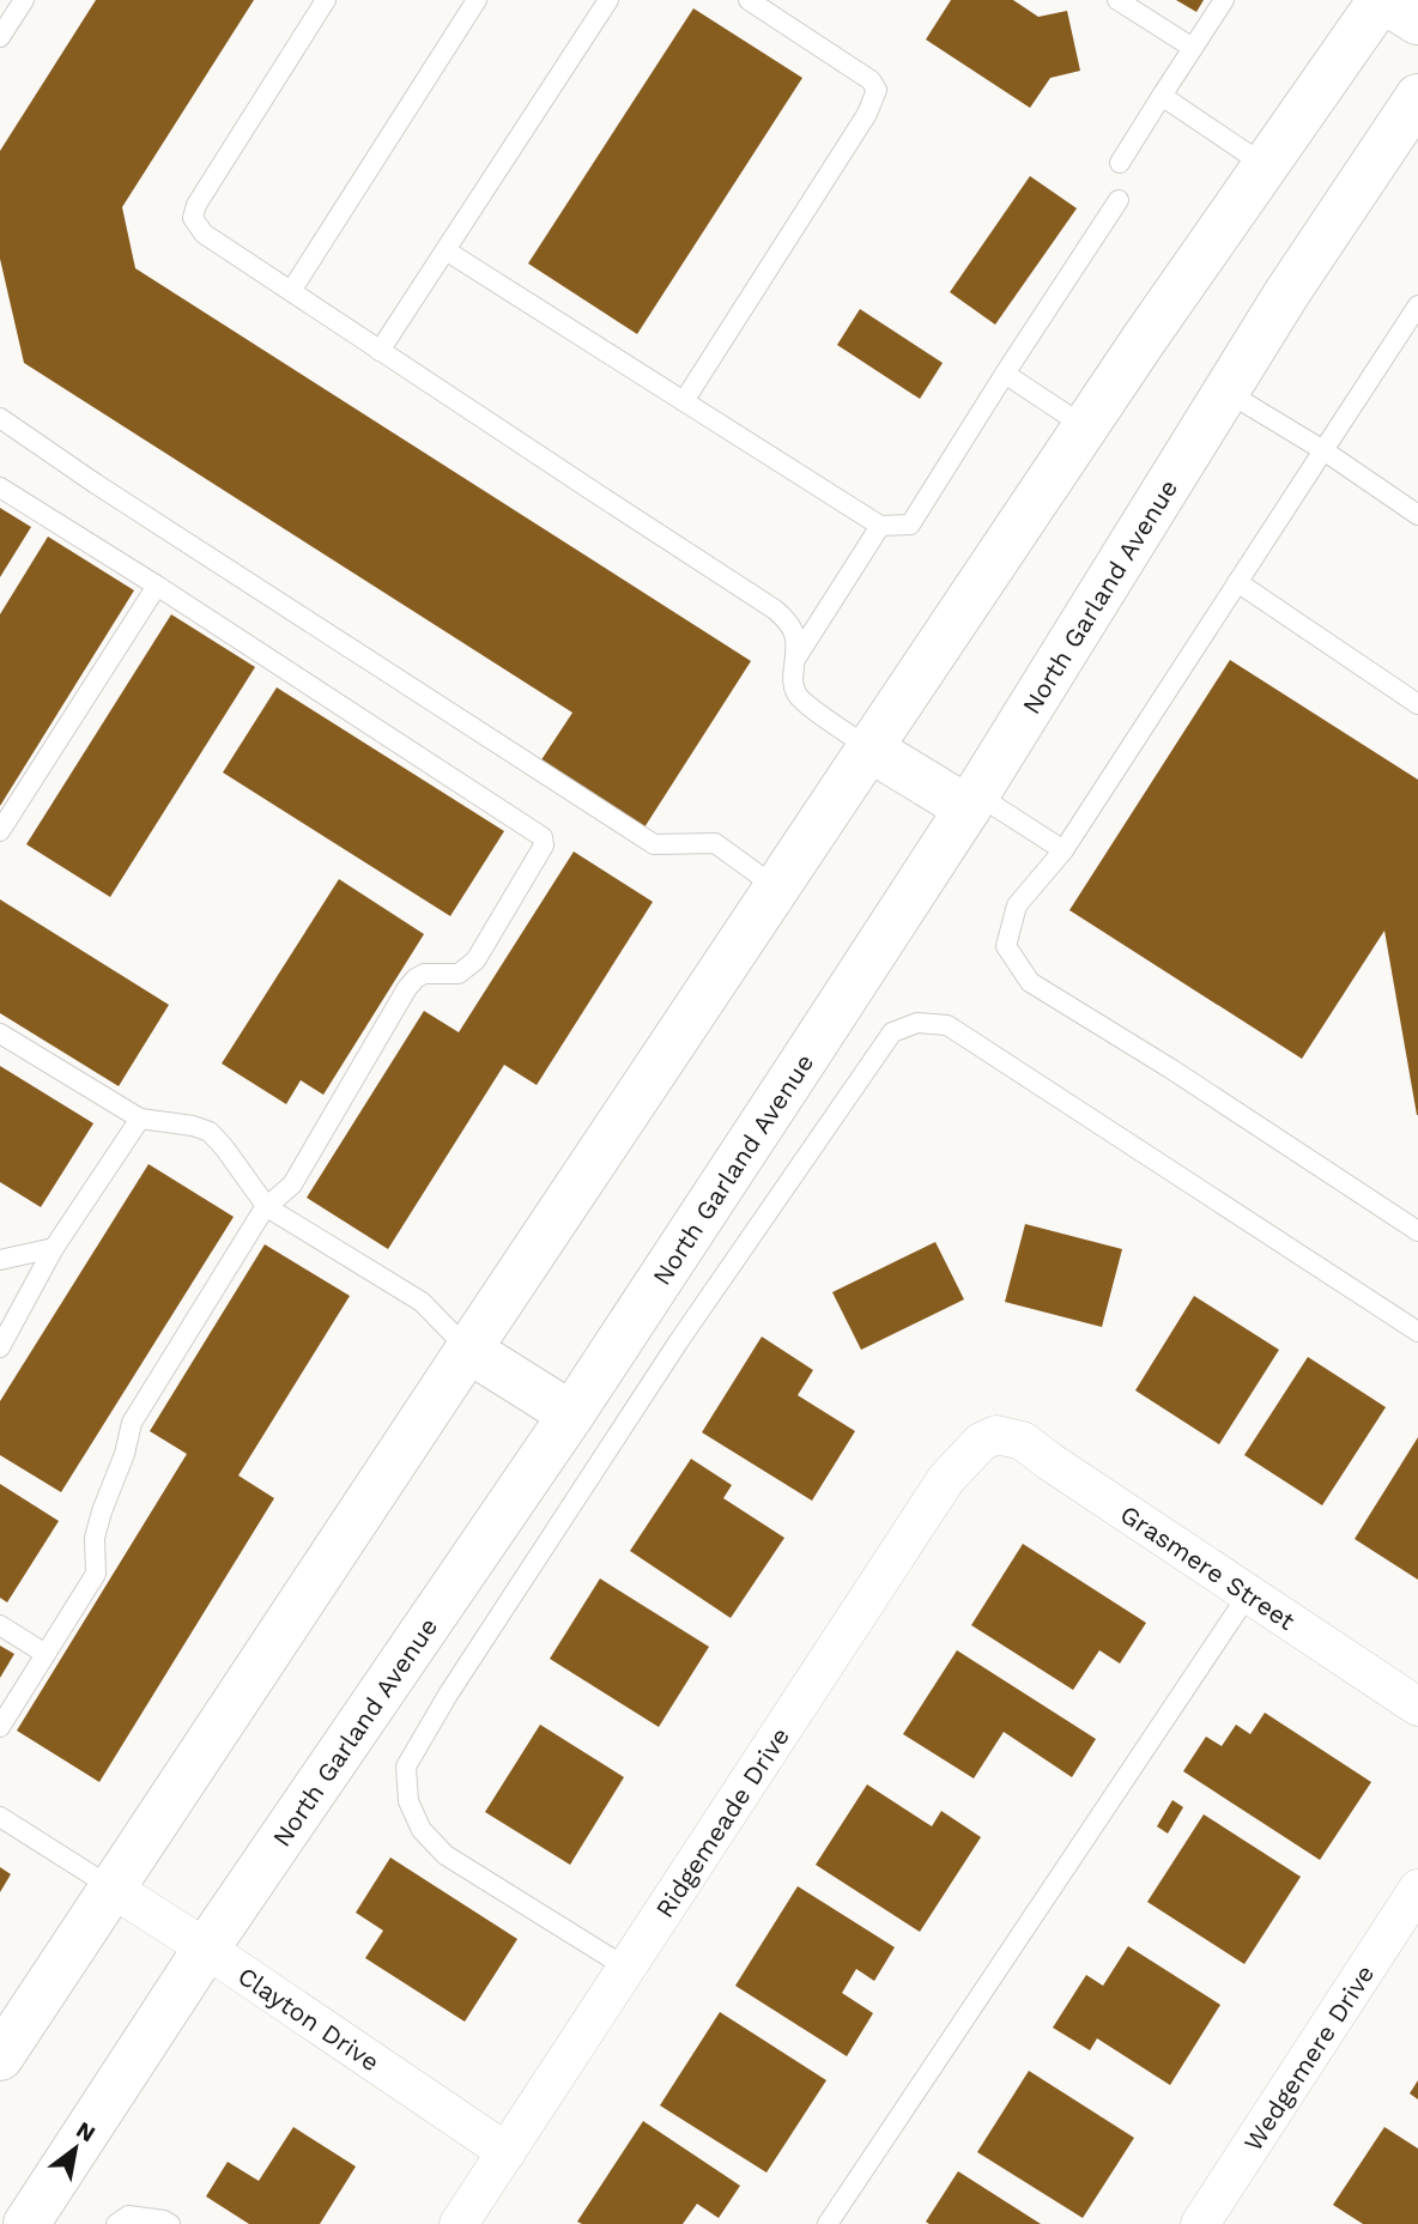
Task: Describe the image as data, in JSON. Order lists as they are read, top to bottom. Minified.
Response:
{"streets":{"main road":["North Garland Avenue"],"street":["Grasmere Street","Ridgemeade Drive","Clayton Drive","Wedgemere Drive"]},"crossings":[["North Garland Avenue","Clayton Drive"],["Grasmere Street","Ridgemeade Drive"],["Ridgemeade Drive","Clayton Drive"]],"north":"top right"}
